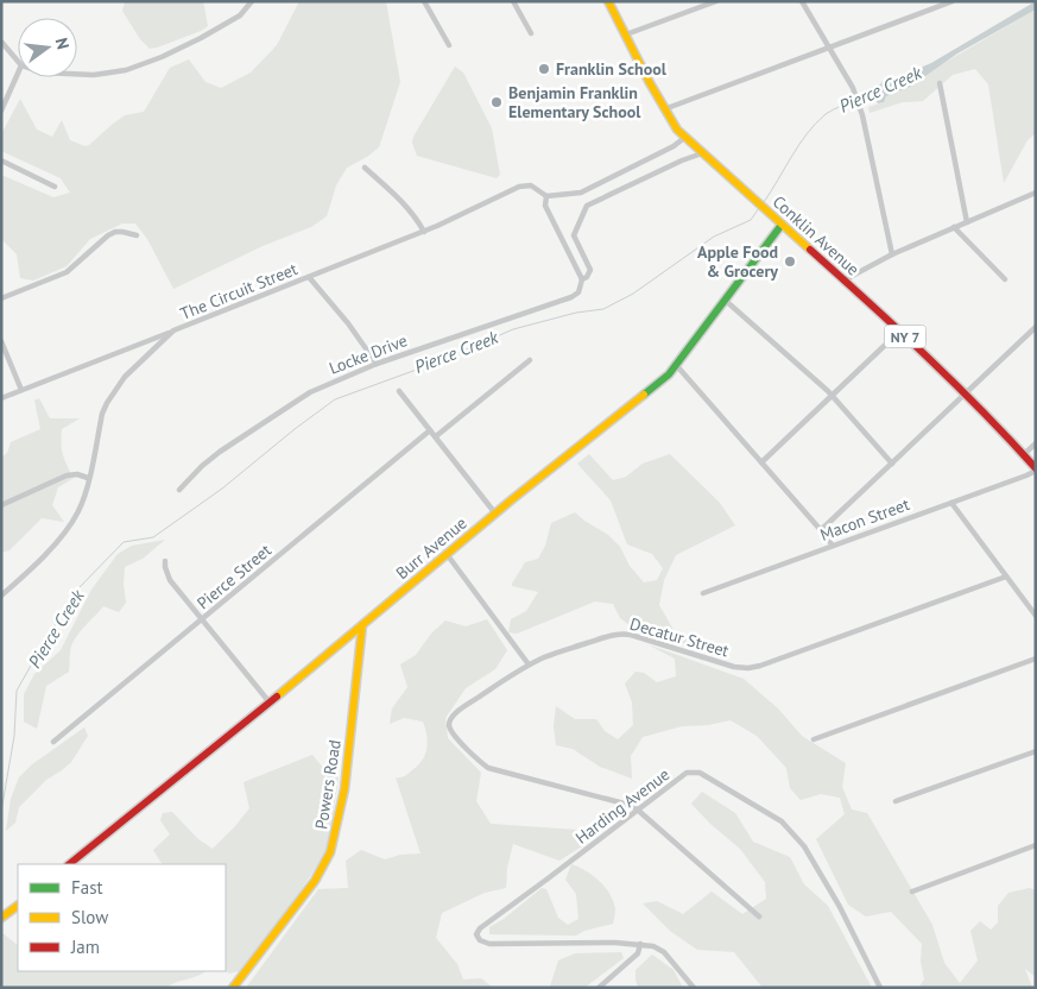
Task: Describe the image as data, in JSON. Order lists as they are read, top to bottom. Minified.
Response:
{"streets":{"street":["Conklin Avenue","The Circuit Street","NY 7","Locke Drive","Macon Street","Burr Avenue","Pierce Street","Decatur Street","Powers Road","Harding Avenue"]},"crossings":[["Conklin Avenue","Macon Street"],["Conklin Avenue","Burr Avenue"],["Burr Avenue","Powers Road"],["Decatur Street","Harding Avenue"]],"water":["Pierce Creek"],"places":["Franklin School","Benjamin Franklin Elementary School","Apple Food & Grocery"],"legend":["Fast","Slow","Jam"],"north":"right"}
